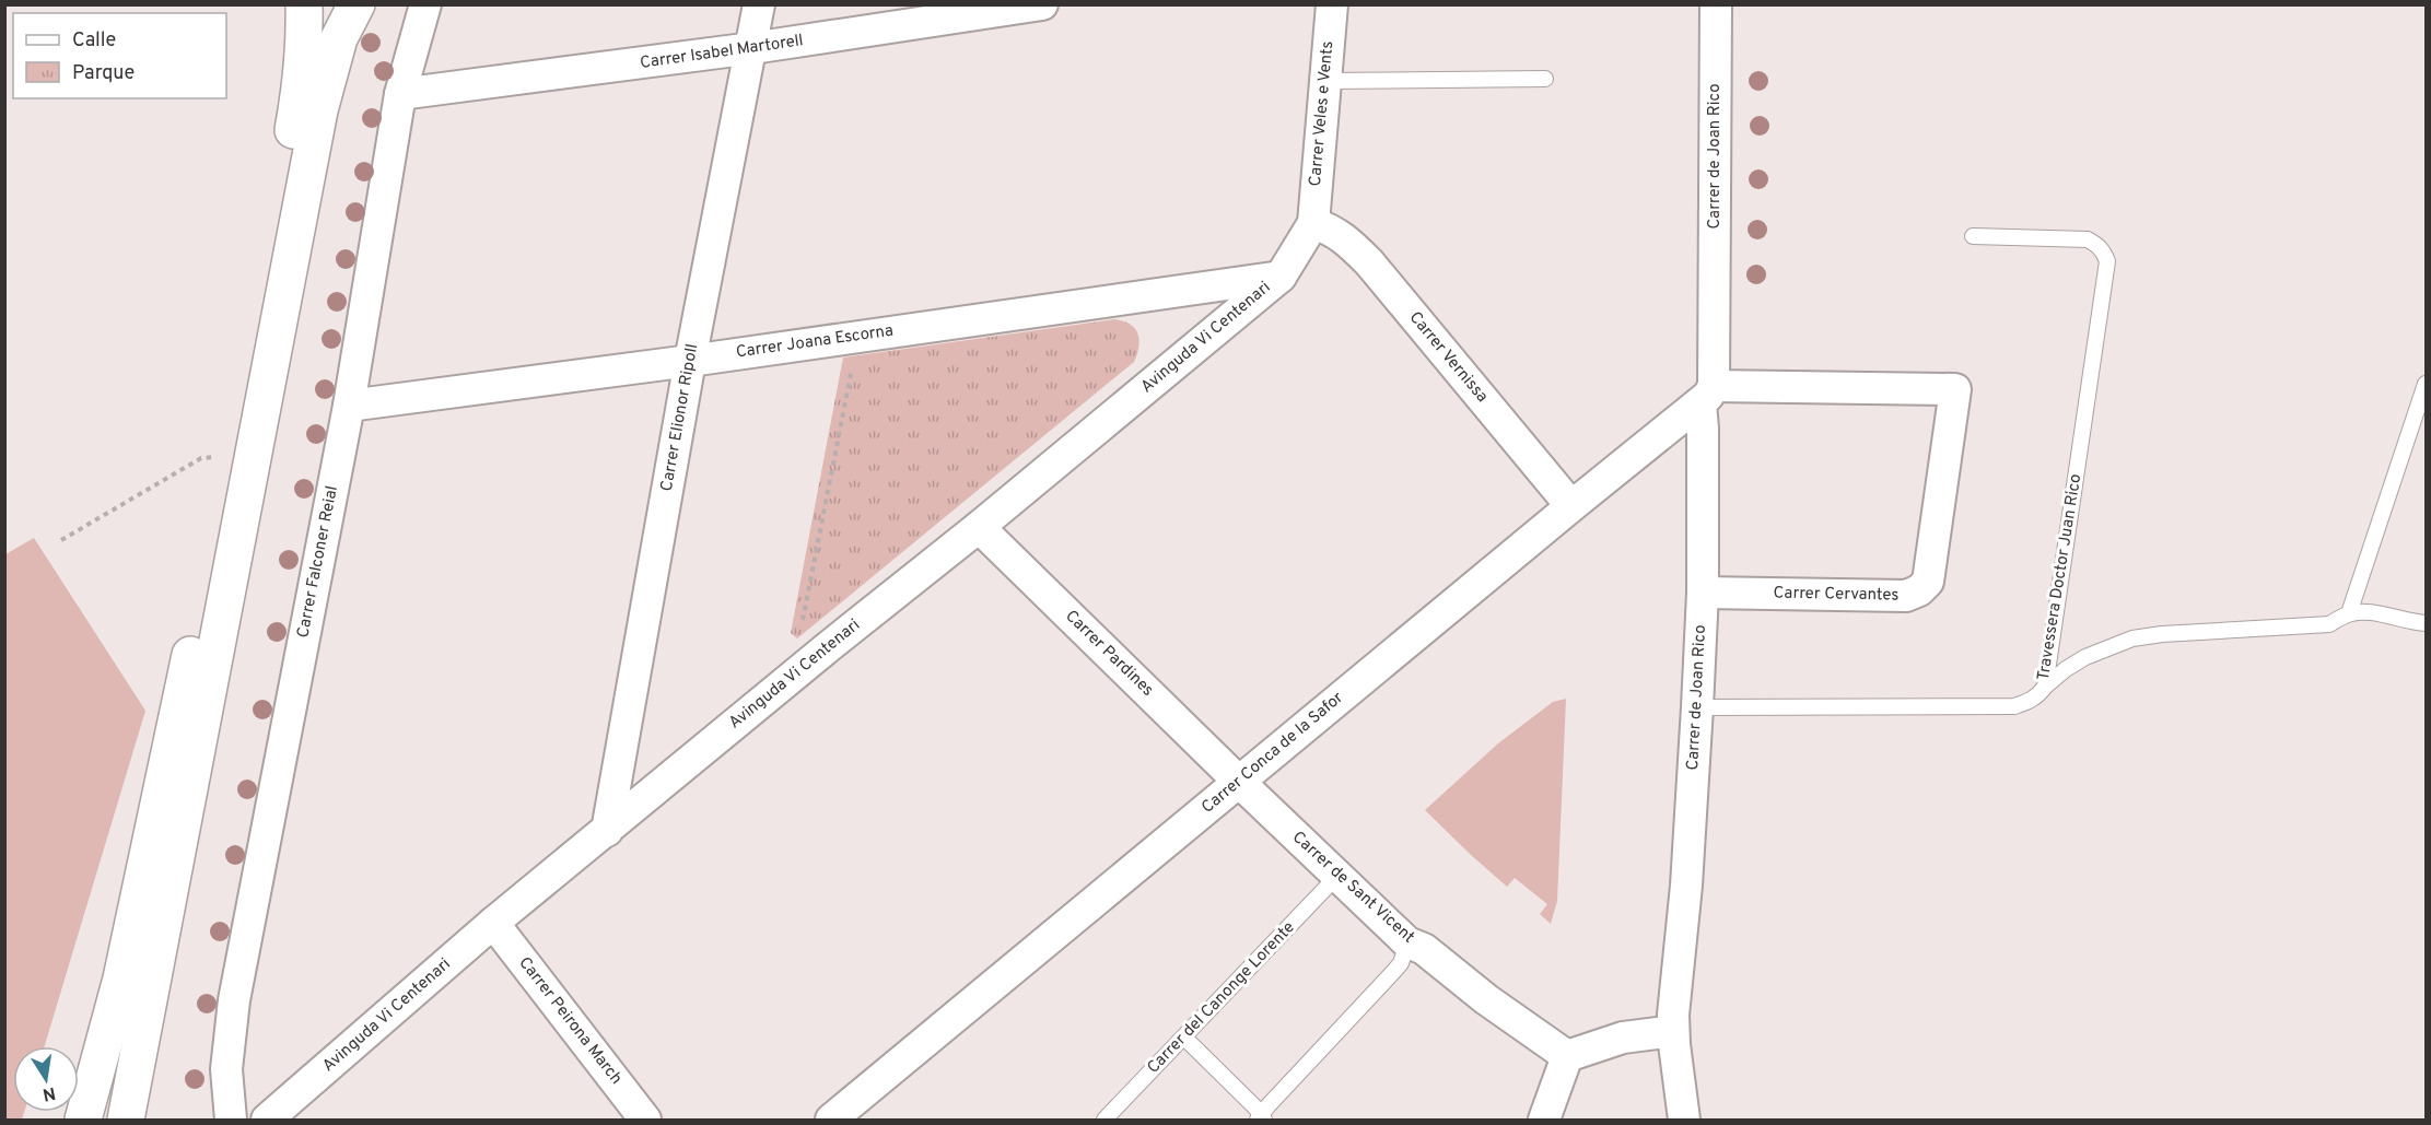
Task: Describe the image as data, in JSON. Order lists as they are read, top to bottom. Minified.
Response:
{"streets":{"street":["Carrer Isabel Martorell","Carrer Veles e Vents","Carrer de Joan Rico","Avinguda Vi Centenari","Carrer Joana Escorna","Carrer Vernissa","Carrer Elionor Ripoll","Carrer Falconer Reial","Carrer Cervantes","Carrer Pardines","Carrer Conca de la Safor","Carrer de Sant Vicent","Carrer Peirona March"],"lane":["Travessera Doctor Juan Rico","Carrer del Canonge Lorente"]},"crossings":[["Carrer Isabel Martorell","Carrer Elionor Ripoll"],["Carrer Isabel Martorell","Carrer Falconer Reial"],["Carrer Veles e Vents","Avinguda Vi Centenari"],["Carrer Veles e Vents","Carrer Vernissa"],["Carrer de Joan Rico","Travessera Doctor Juan Rico"],["Carrer de Joan Rico","Carrer Cervantes"],["Carrer de Joan Rico","Carrer Conca de la Safor"],["Avinguda Vi Centenari","Carrer Joana Escorna"],["Avinguda Vi Centenari","Carrer Vernissa"],["Avinguda Vi Centenari","Carrer Elionor Ripoll"],["Avinguda Vi Centenari","Carrer Pardines"],["Avinguda Vi Centenari","Carrer Peirona March"],["Carrer Joana Escorna","Carrer Elionor Ripoll"],["Carrer Joana Escorna","Carrer Falconer Reial"],["Carrer Vernissa","Carrer Conca de la Safor"],["Carrer Cervantes","Carrer Conca de la Safor"],["Carrer Pardines","Carrer Conca de la Safor"],["Carrer Pardines","Carrer de Sant Vicent"],["Carrer Conca de la Safor","Carrer de Sant Vicent"],["Carrer de Sant Vicent","Carrer del Canonge Lorente"]],"legend":["Calle","Parque"],"north":"bottom"}
